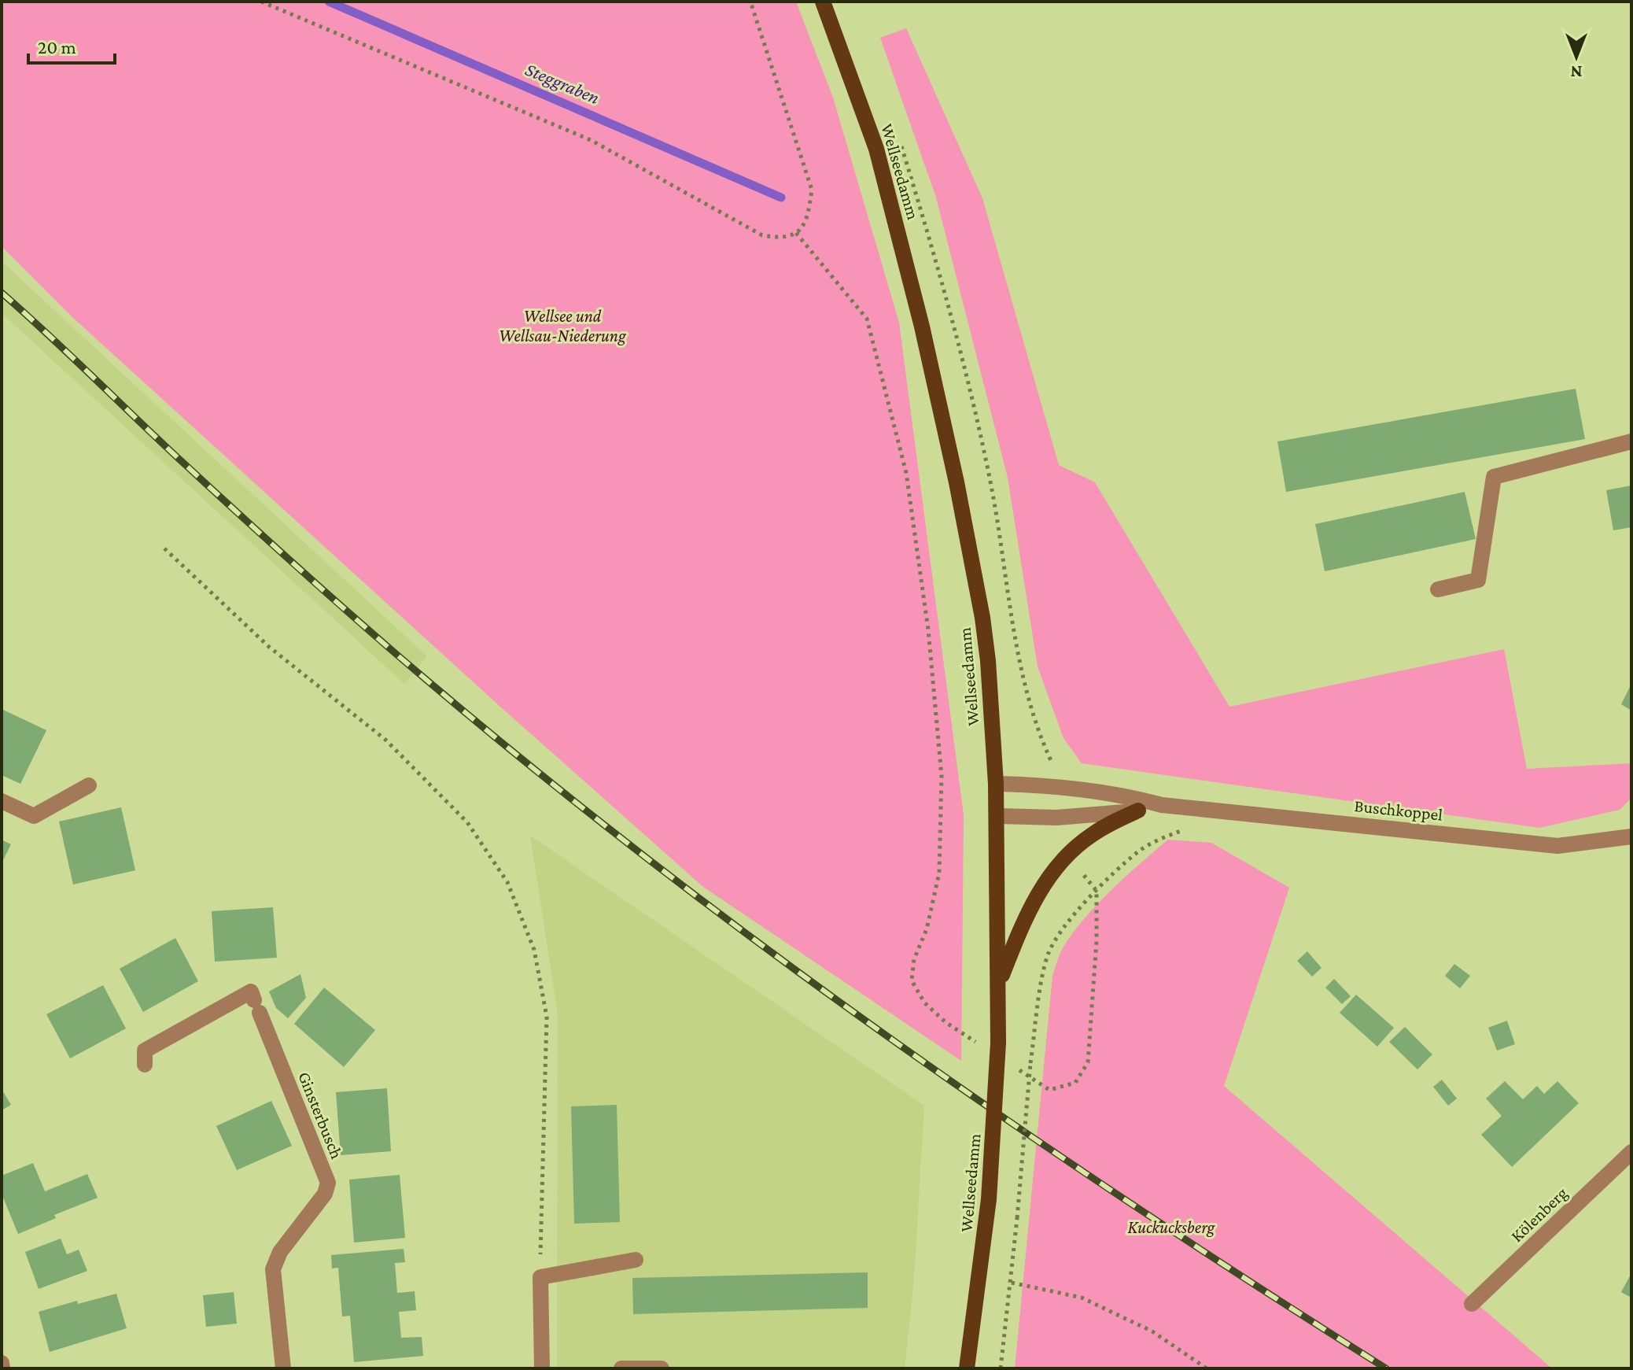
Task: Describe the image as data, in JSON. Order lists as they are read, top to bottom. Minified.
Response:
{"streets":{"main road":["Wellseedamm"],"street":["Buschkoppel","Ginsterbusch","Kölenberg"]},"crossings":[["Wellseedamm","Buschkoppel"]],"water":["Steggraben"],"parks":["Wellsee und Wellsau-Niederung","Kuckucksberg"],"scale_bar":"20 m","north":"bottom"}
